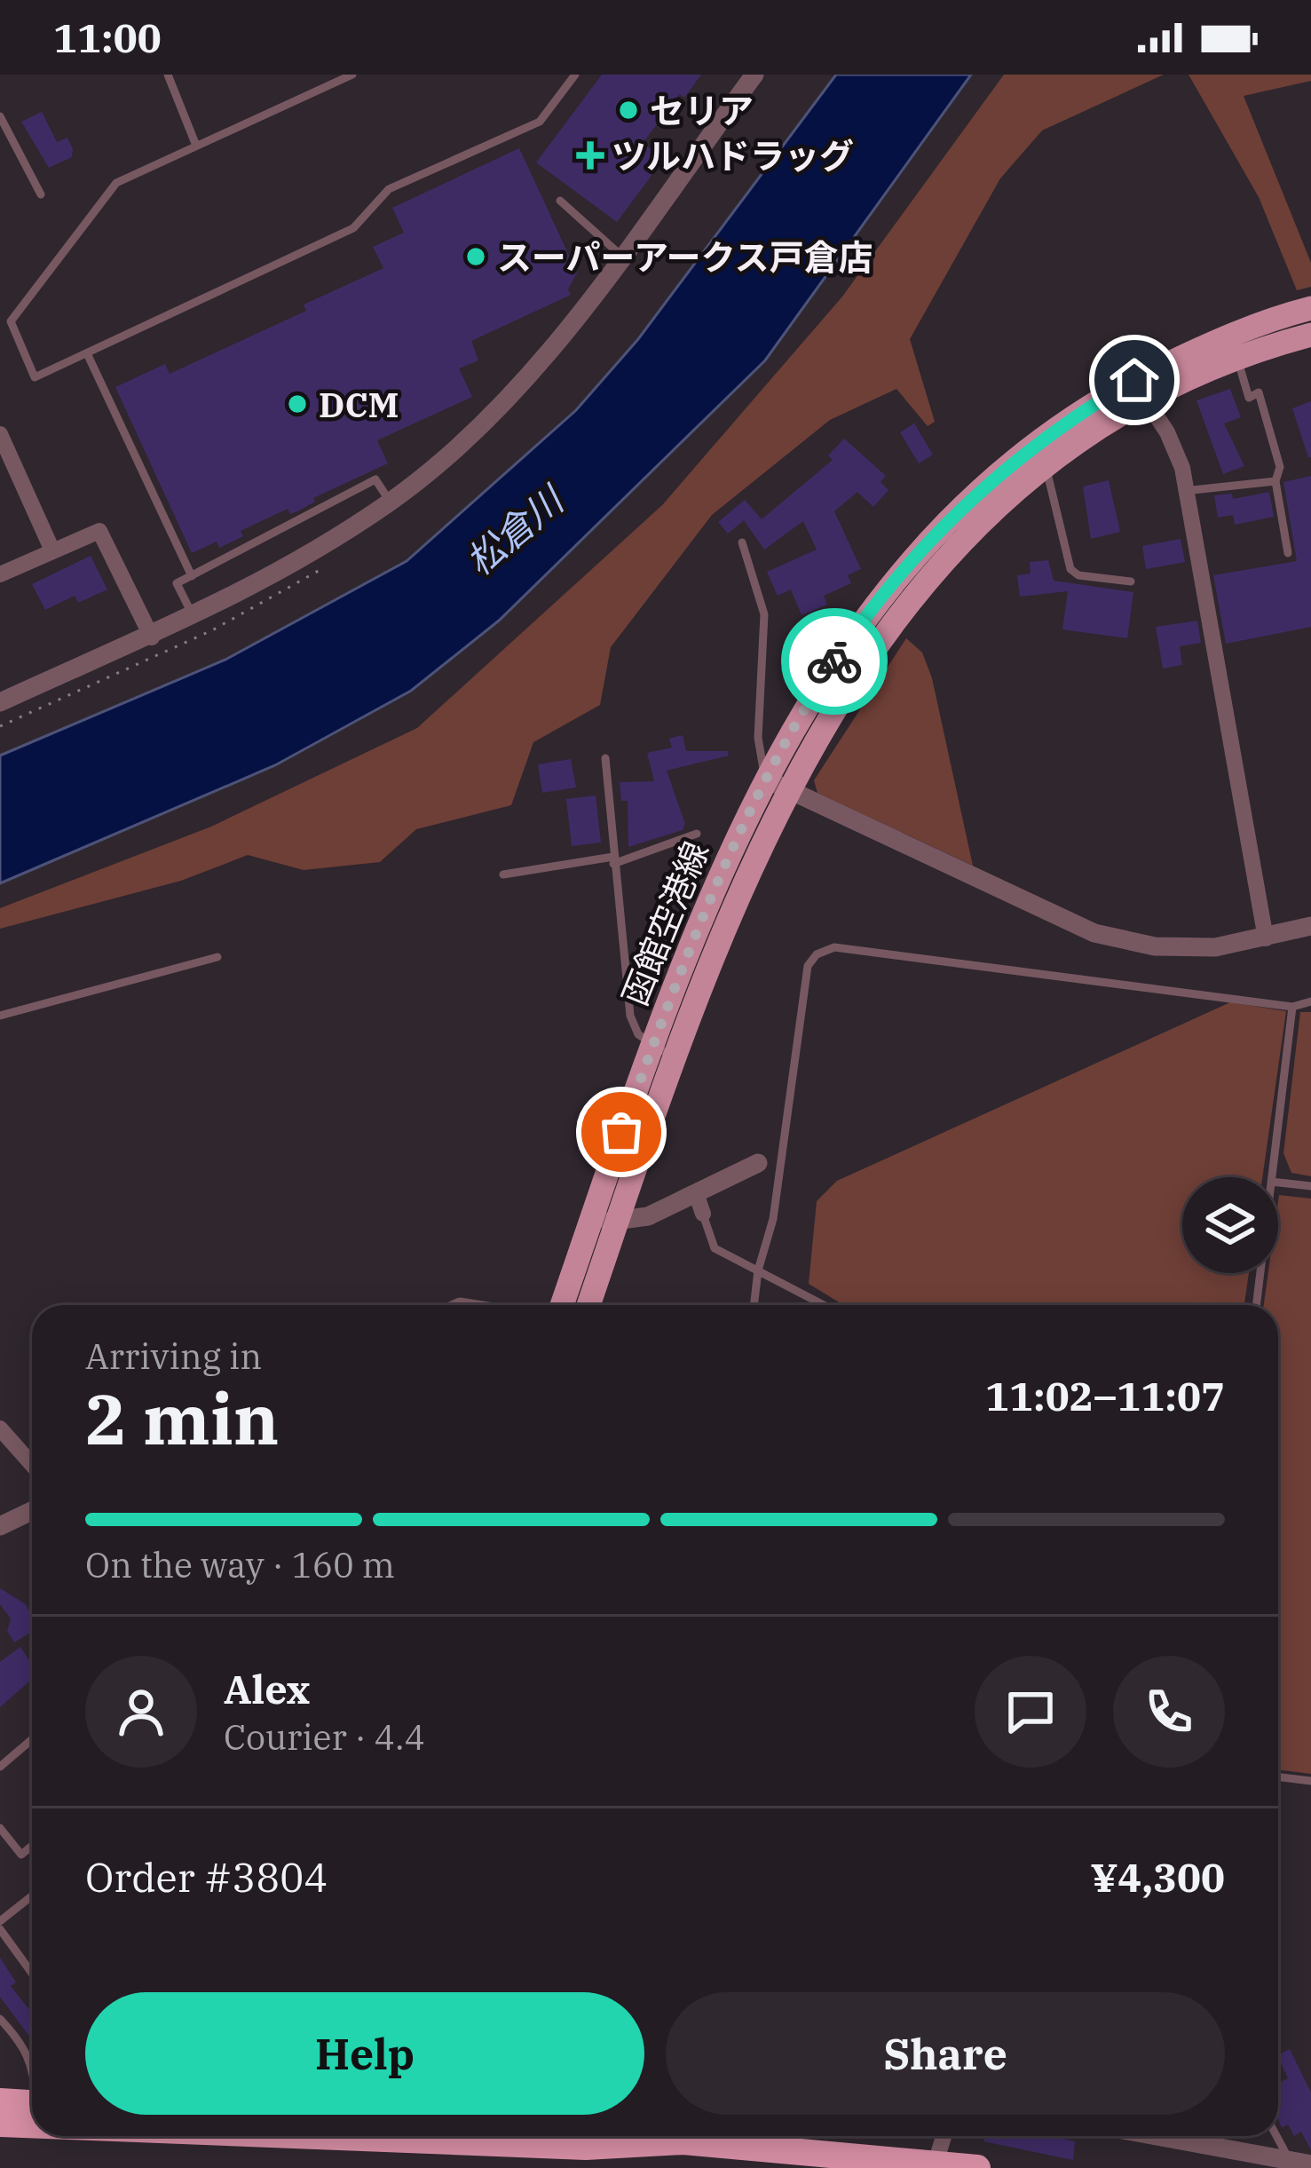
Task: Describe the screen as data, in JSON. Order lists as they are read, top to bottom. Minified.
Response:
{"streets":{"main road":["函館空港線"]},"water":["松倉川"],"places":{"other":["セリア","スーパーアークス戸倉店","DCM"],"health":["ツルハドラッグ"]},"page":{"status":"11:00","heading":["2 min","Arriving in","11:02–11:07"],"panel":["Alex","Courier · 4.4","Order #3804","¥4,300"],"bar":"On the way · 160 m","buttons":["Help","Share"]}}
